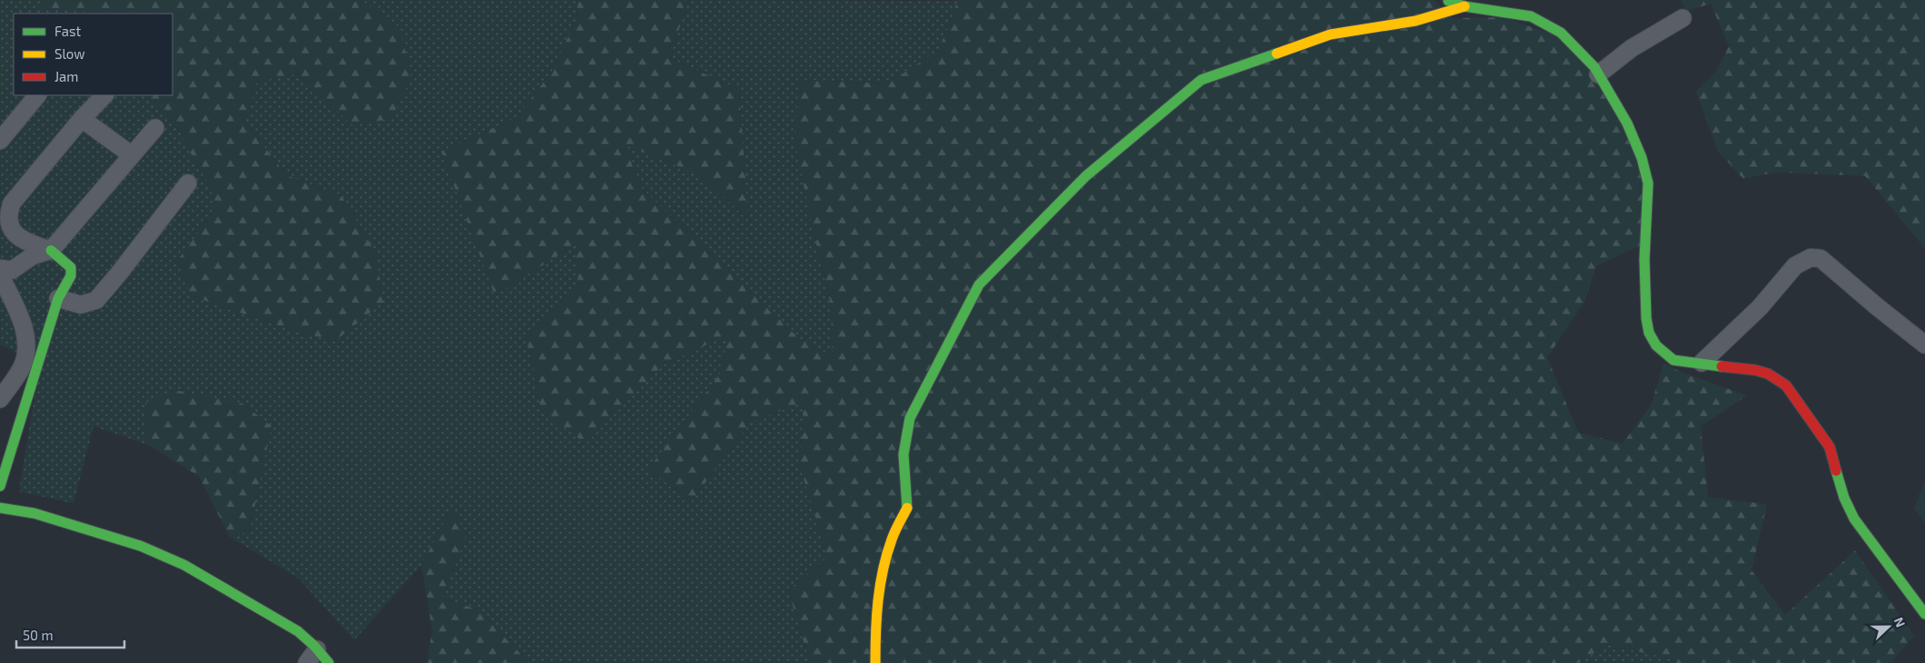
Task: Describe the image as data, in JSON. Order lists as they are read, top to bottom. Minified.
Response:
{"legend":["Fast","Slow","Jam"],"scale_bar":"50 m","north":"right"}
